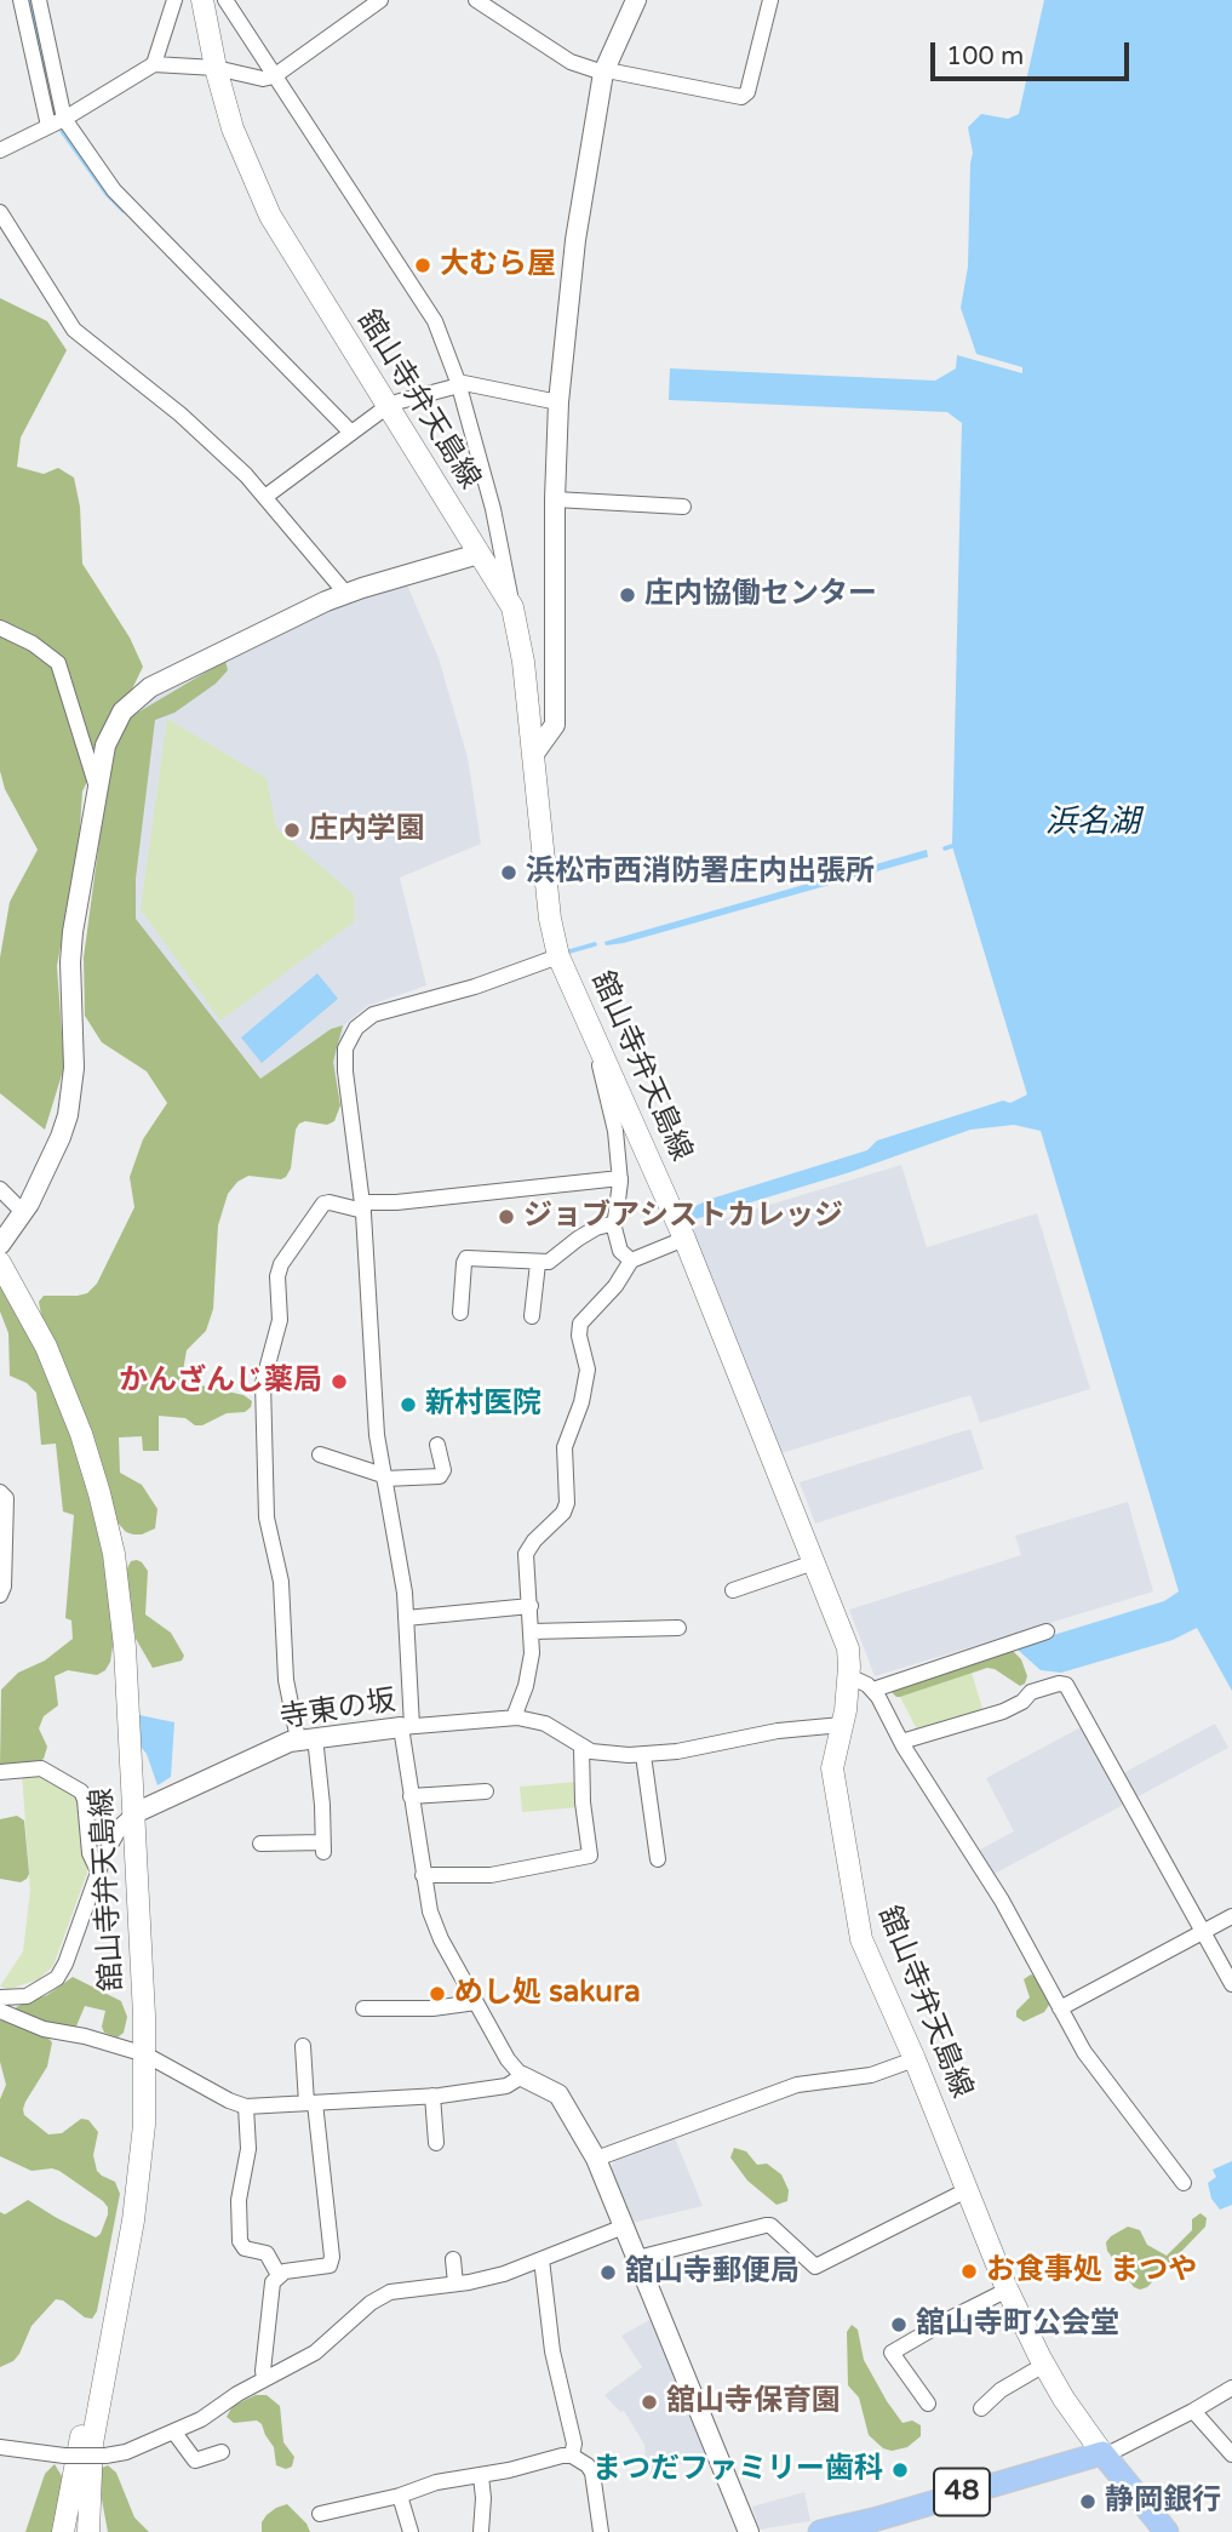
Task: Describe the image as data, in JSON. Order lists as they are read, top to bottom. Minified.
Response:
{"streets":{"main road":["舘山寺弁天島線","48"],"street":["寺東の坂"]},"crossings":[["舘山寺弁天島線","寺東の坂"],["舘山寺弁天島線","48"]],"water":["浜名湖"],"places":["大むら屋","庄内協働センター","庄内学園","浜松市西消防署庄内出張所","ジョブアシストカレッジ","かんざんじ薬局","新村医院","めし処 sakura","お食事処 まつや","舘山寺郵便局","舘山寺町公会堂","舘山寺保育園","まつだファミリー歯科","静岡銀行"],"scale_bar":"100 m"}
